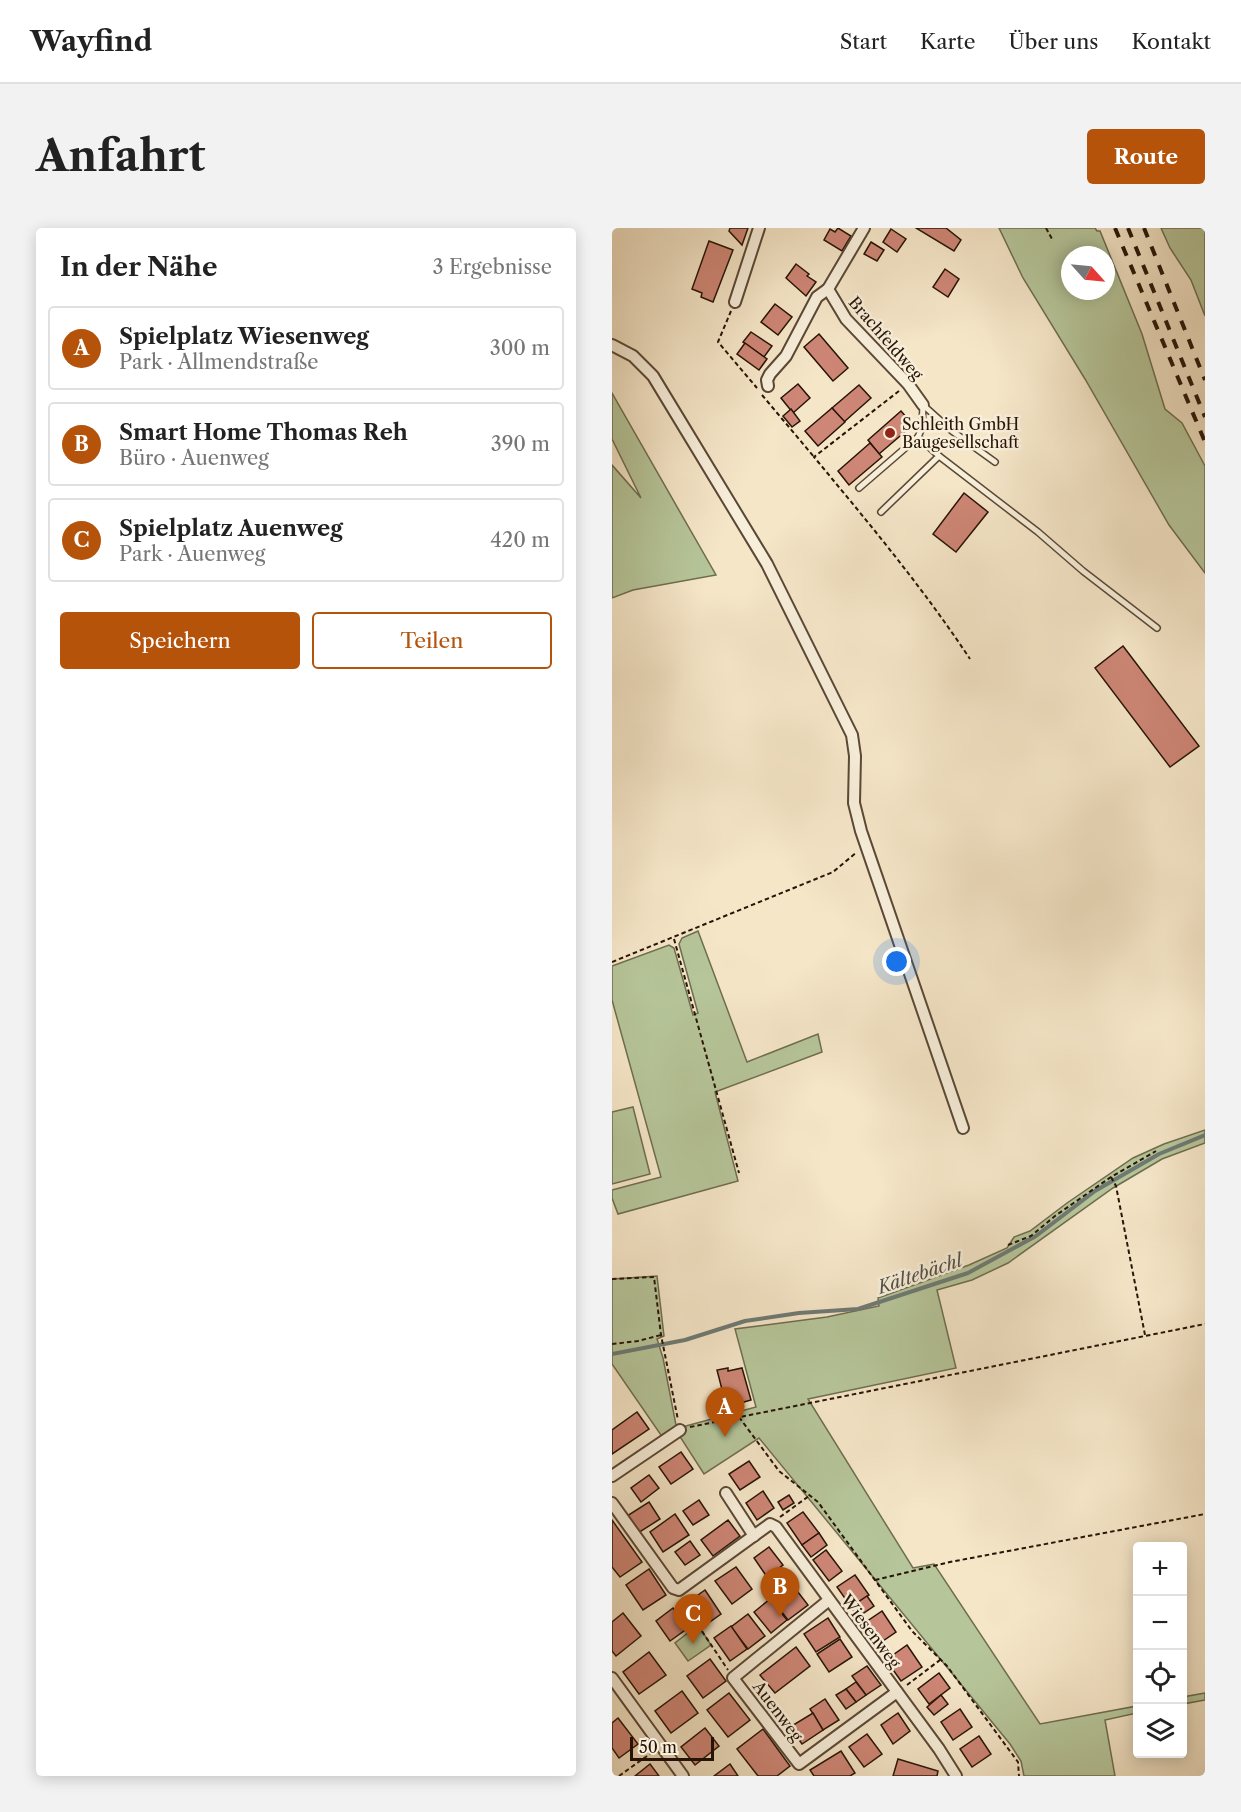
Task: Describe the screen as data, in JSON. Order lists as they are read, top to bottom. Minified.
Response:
{"streets":{"street":["Brachfeldweg","Wiesenweg","Auenweg"]},"crossings":[["Wiesenweg","Auenweg"]],"water":["Kältebächl"],"places":["Schleith GmbH Baugesellschaft"],"scale_bar":"50 m","north":"bottom right","page":{"header":"Wayfind","nav":["Start","Karte","Über uns","Kontakt"],"buttons":["Route",["Speichern","Teilen"]],"title":"Anfahrt","heading":["In der Nähe","3 Ergebnisse"],"list":[{"mark":"A","name":"Spielplatz Wiesenweg","note":"Park · Allmendstraße","value":"300 m"},{"mark":"B","name":"Smart Home Thomas Reh","note":"Büro · Auenweg","value":"390 m"},{"mark":"C","name":"Spielplatz Auenweg","note":"Park · Auenweg","value":"420 m"}],"pins":["A","B","C"],"map_buttons":["+","−"],"scale":"50 m"}}
